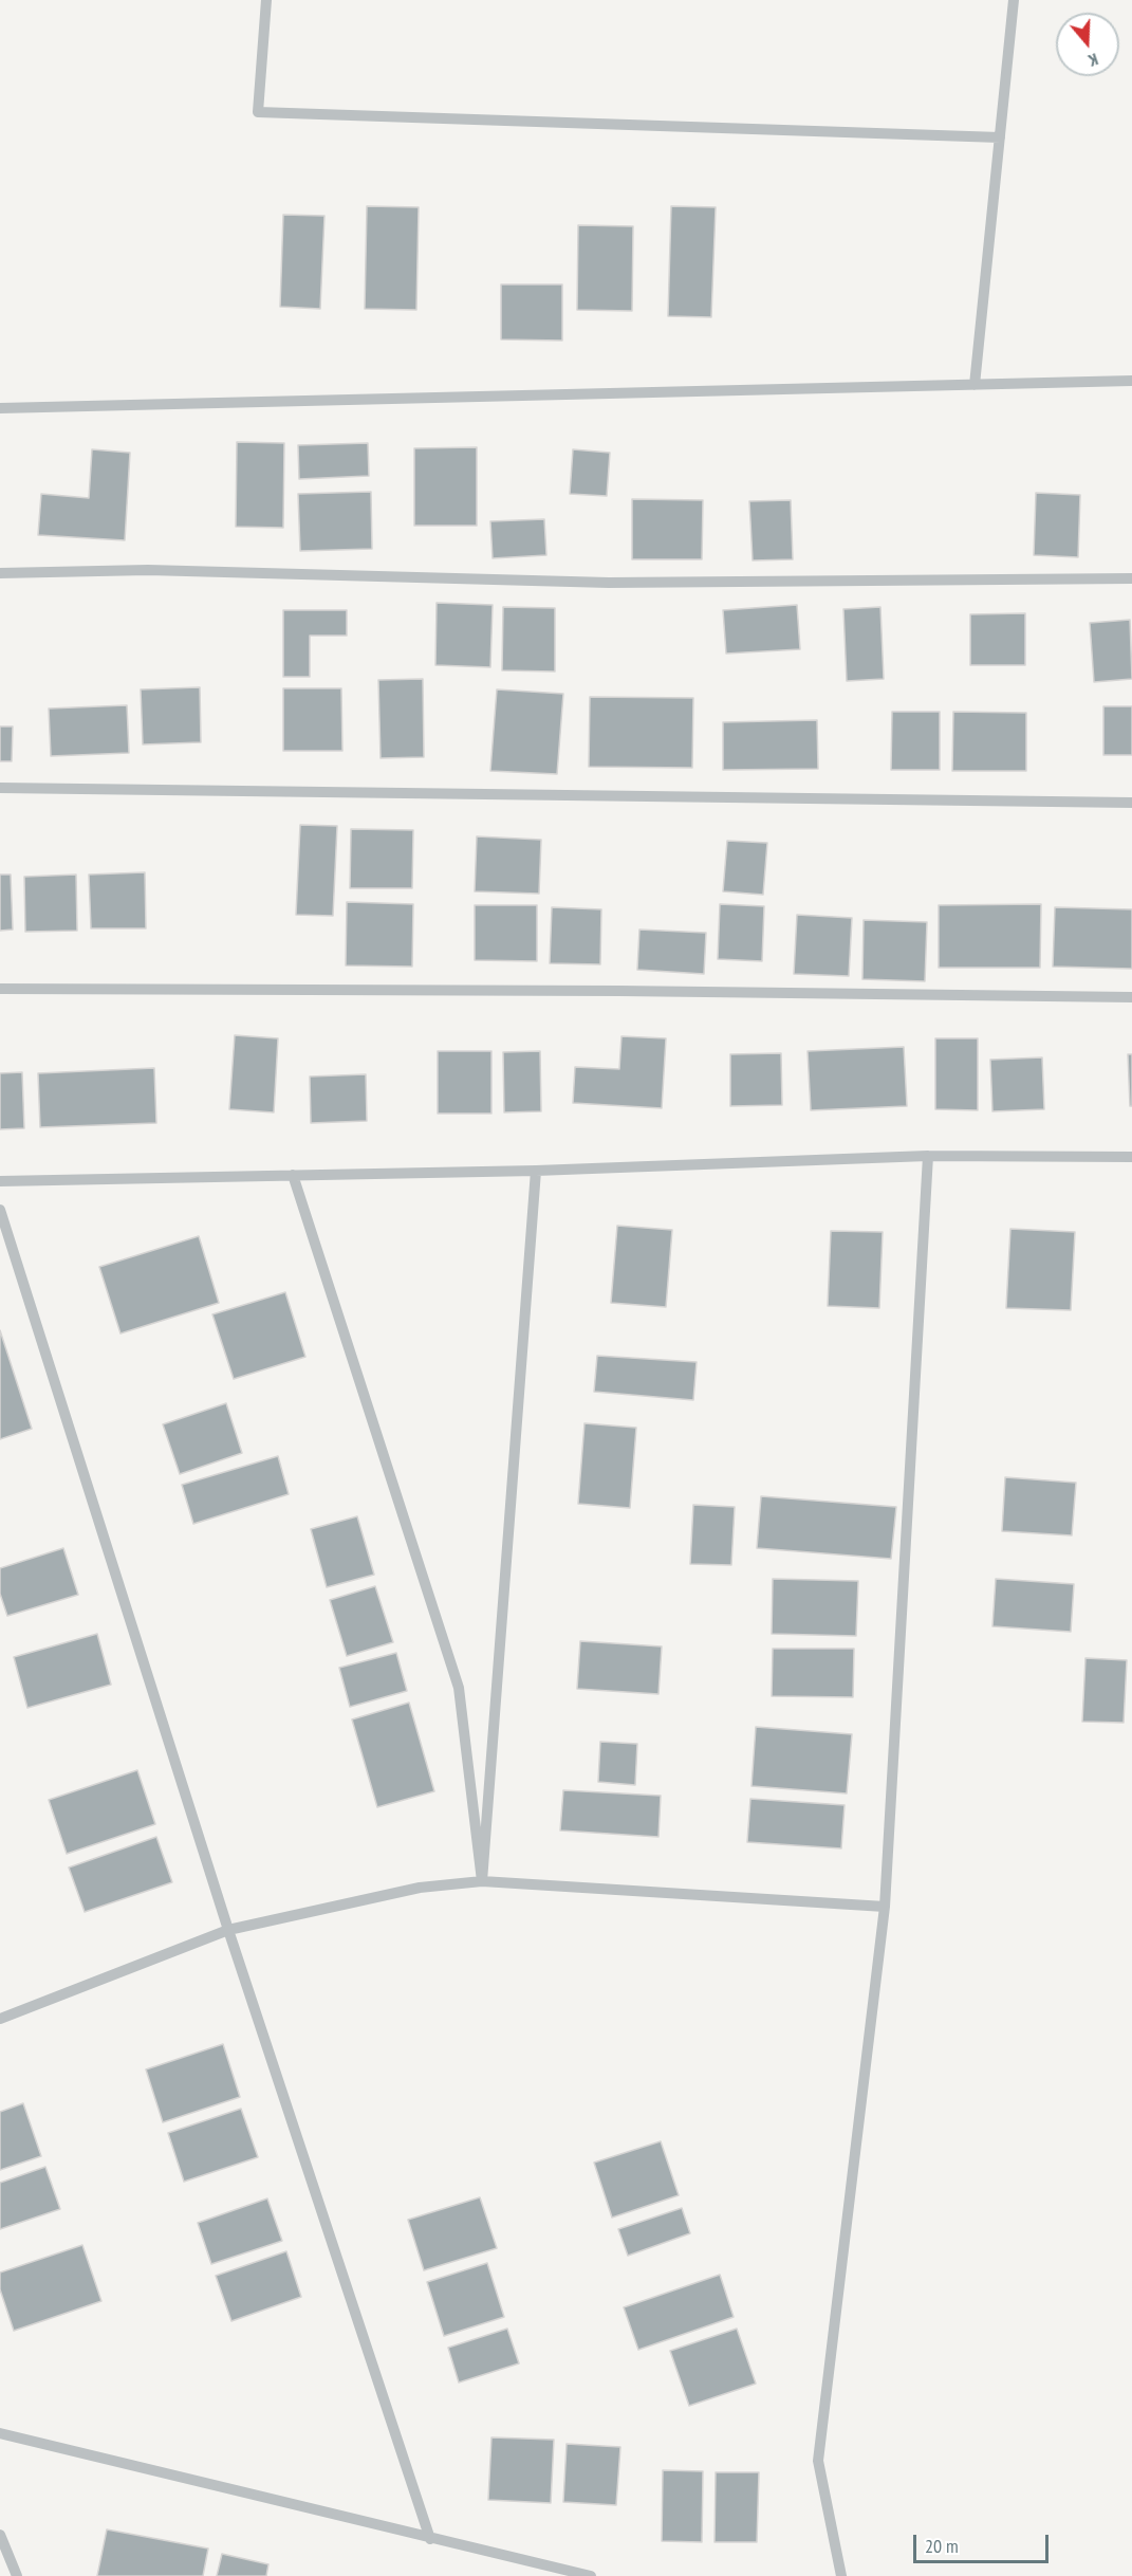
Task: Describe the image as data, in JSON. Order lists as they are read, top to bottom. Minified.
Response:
{"scale_bar":"20 m","north":"bottom"}
